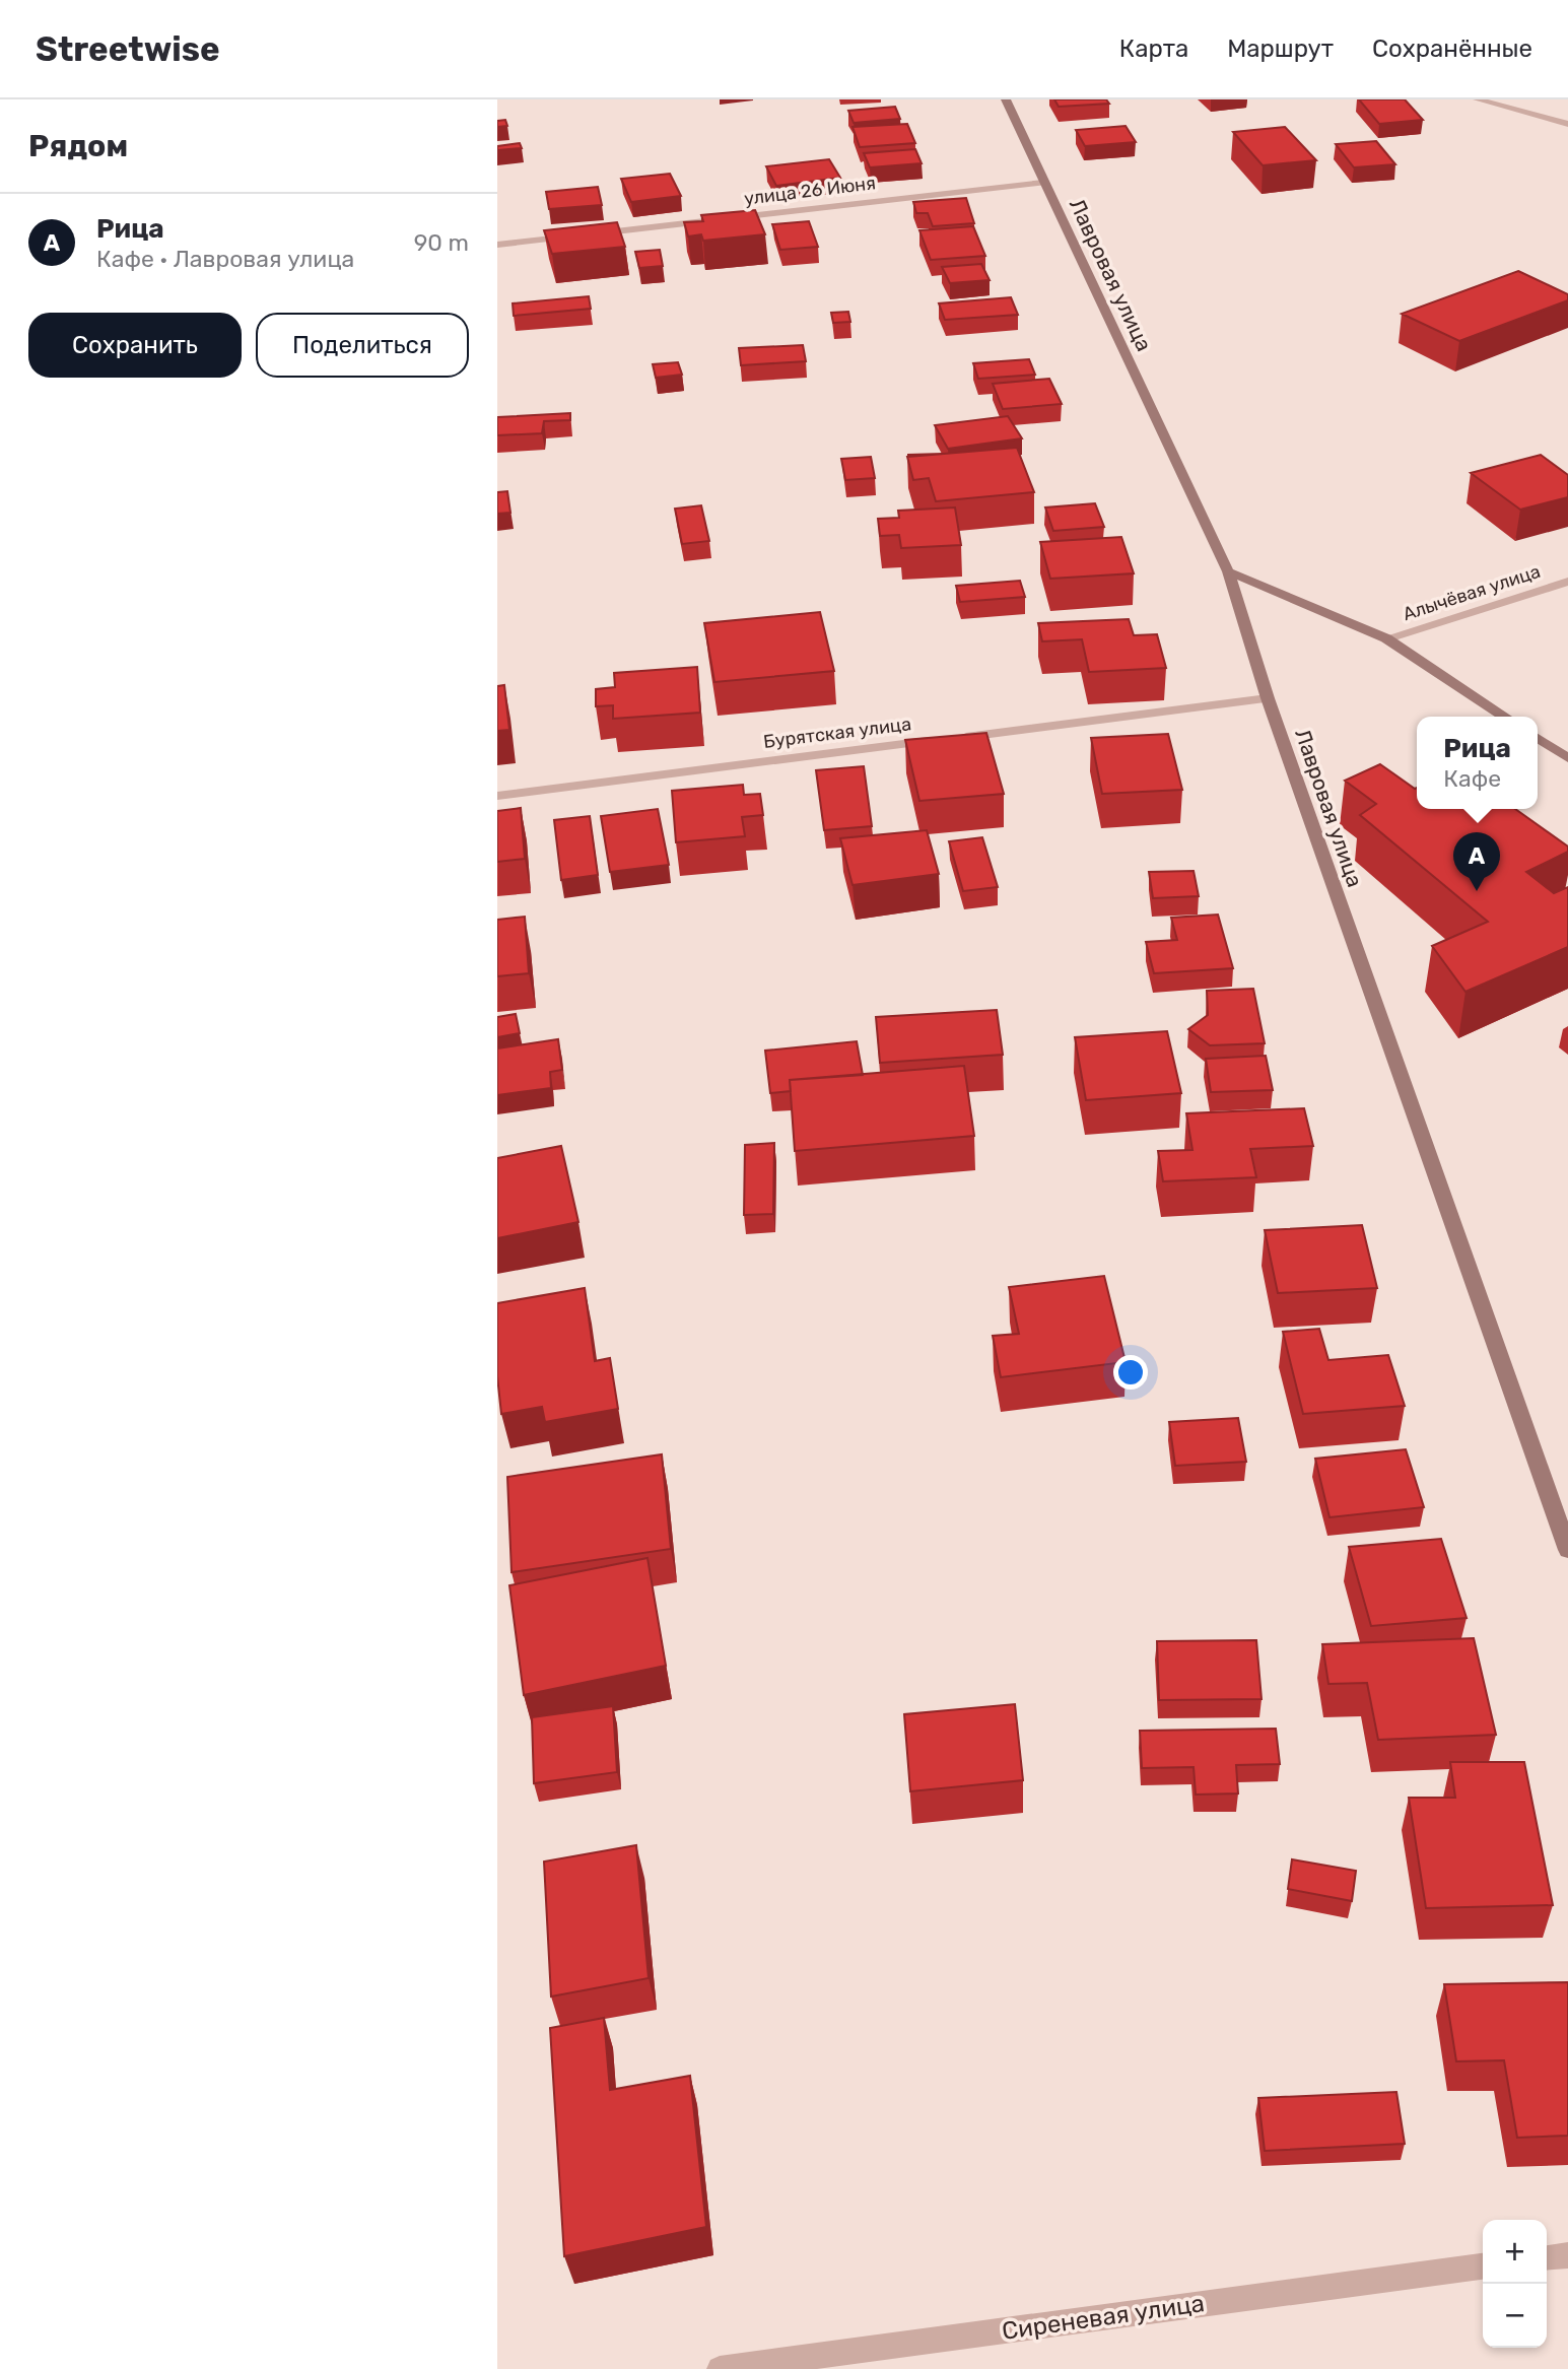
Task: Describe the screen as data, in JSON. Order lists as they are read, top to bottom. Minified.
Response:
{"streets":{"street":["улица 26 Июня","Лавровая улица","Алычёвая улица","Бурятская улица","Сиреневая улица"]},"crossings":[["улица 26 Июня","Лавровая улица"],["Лавровая улица","Бурятская улица"]],"page":{"header":"Streetwise","nav":["Карта","Маршрут","Сохранённые"],"heading":"Рядом","list":[{"mark":"A","name":"Рица","note":"Кафе · Лавровая улица","value":"90 m"}],"buttons":["Сохранить","Поделиться"],"popup":["Рица","Кафе"],"pins":"A","map_buttons":["+","−"]}}
